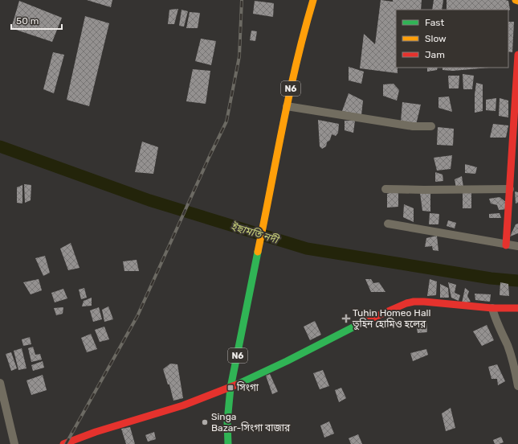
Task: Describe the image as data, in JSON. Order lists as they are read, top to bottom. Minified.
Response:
{"streets":{"main road":["N6"]},"water":["ইছামতি নদী"],"places":{"health":["Tuhin Homeo Hall তুহিন হোমিও হলের"],"transit":["সিংগা"],"other":["Singa Bazar-সিংগা বাজার"]},"legend":["Fast","Slow","Jam"],"scale_bar":"50 m"}
